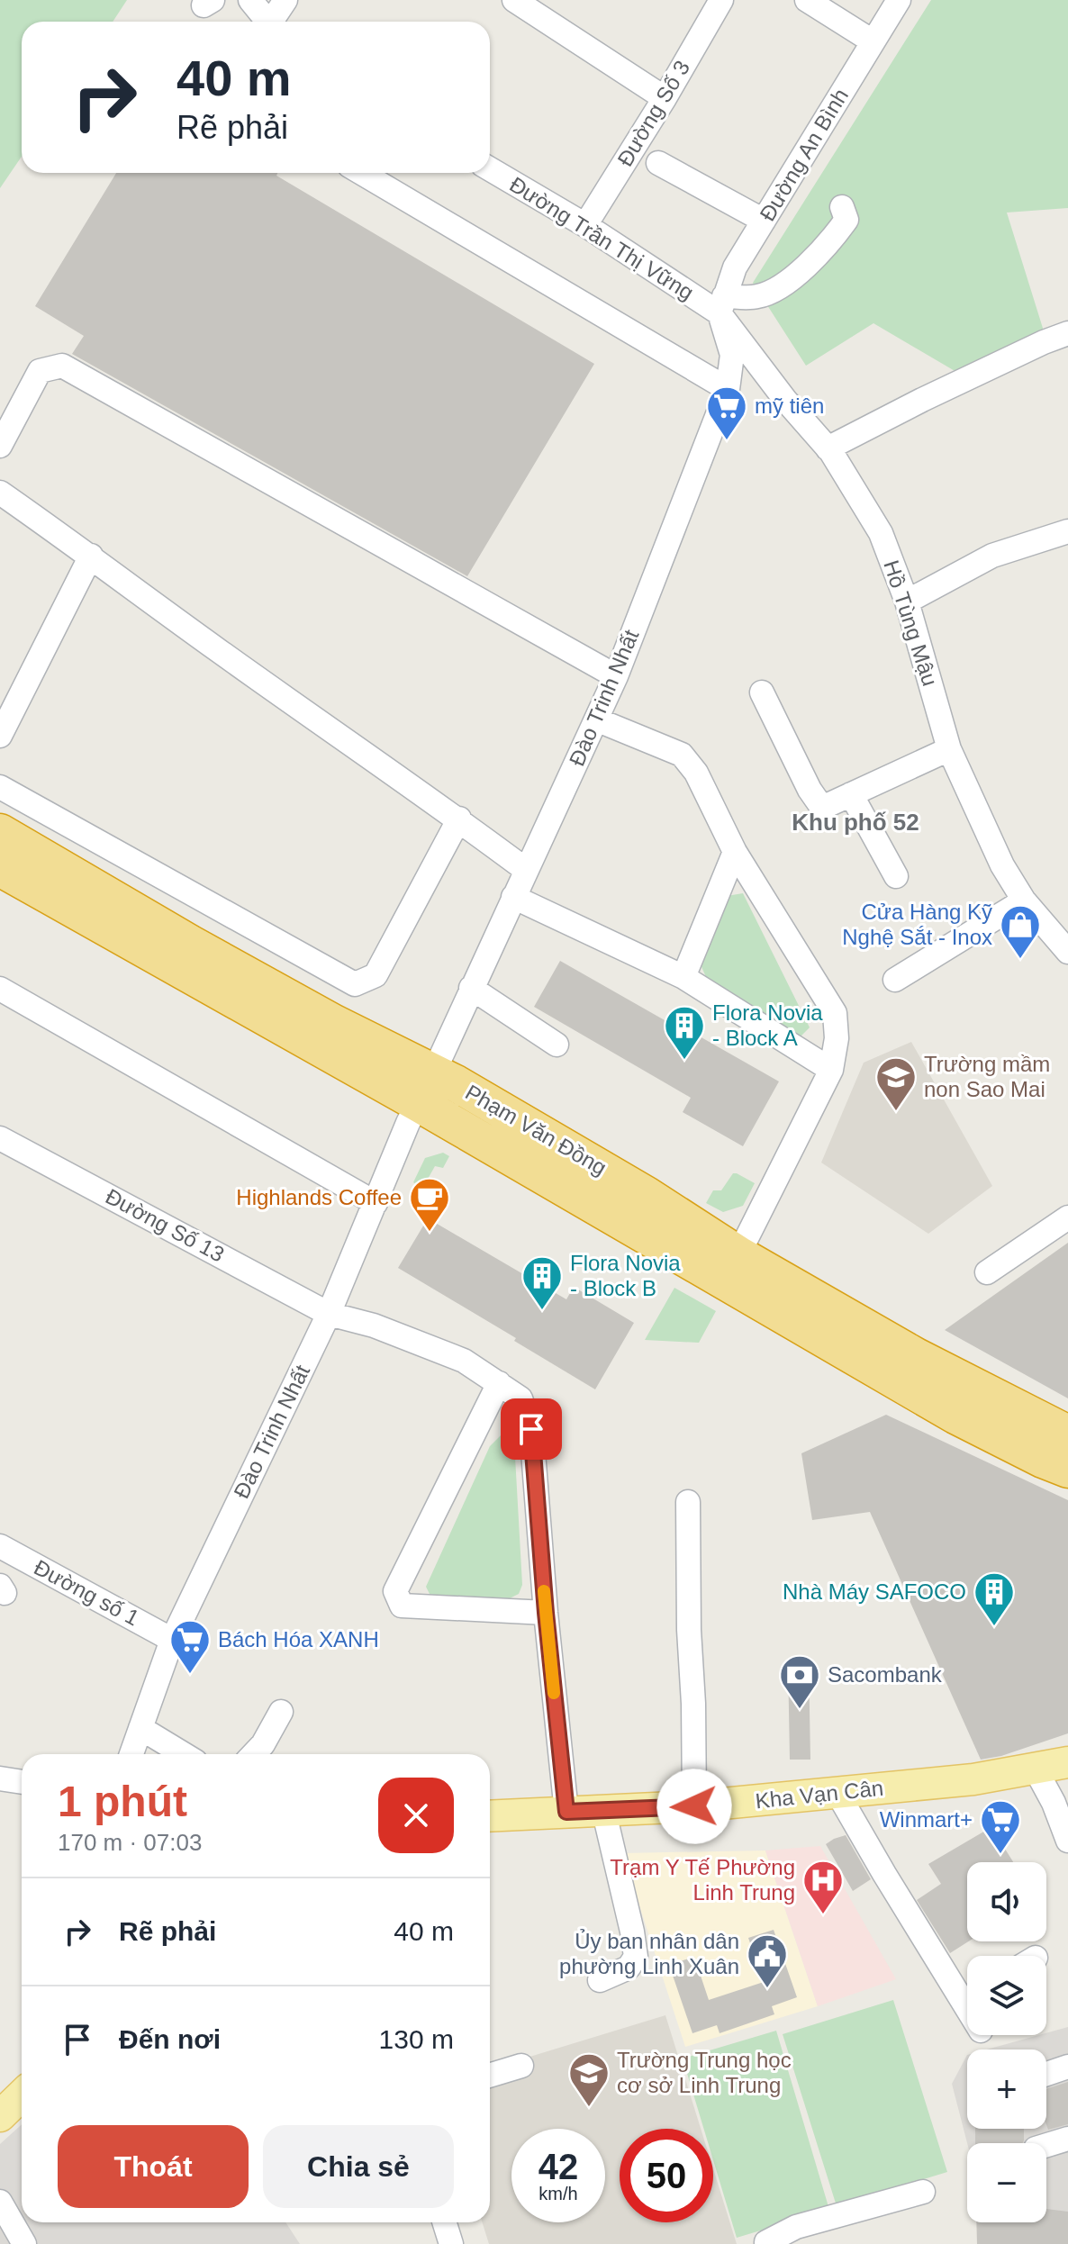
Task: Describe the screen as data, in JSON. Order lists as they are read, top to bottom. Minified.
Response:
{"streets":{"highway":["Phạm Văn Đồng"],"main road":["Kha Vạn Cân"],"street":["Đường Số 3","Đường An Bình","Đường Trần Thị Vững","Hồ Tùng Mậu","Đào Trinh Nhất","Đường Số 13","Đường số 1"]},"crossings":[["Đường Số 3","Đường Trần Thị Vững"],["Đường An Bình","Đường Trần Thị Vững"],["Đường An Bình","Hồ Tùng Mậu"],["Đường An Bình","Đào Trinh Nhất"],["Đường Trần Thị Vững","Hồ Tùng Mậu"],["Đường Trần Thị Vững","Đào Trinh Nhất"],["Hồ Tùng Mậu","Đào Trinh Nhất"],["Đào Trinh Nhất","Phạm Văn Đồng"],["Đào Trinh Nhất","Đường Số 13"],["Đào Trinh Nhất","Đường số 1"],["Đường Số 13","Kha Vạn Cân"]],"districts":["Khu phố 52"],"places":{"supermarket":["mỹ tiên","Bách Hóa XANH","Winmart+"],"shop":["Cửa Hàng Kỹ Nghệ Sắt - Inox"],"building":["Flora Novia - Block A","Flora Novia - Block B","Nhà Máy SAFOCO"],"school or university":["Trường mầm non Sao Mai","Trường Trung học cơ sở Linh Trung"],"cafe":["Highlands Coffee"],"bank":["Sacombank"],"hospital":["Trạm Y Tế Phường Linh Trung"],"public building":["Ủy ban nhân dân phường Linh Xuân"]},"page":{"turn":["40 m","Rẽ phải"],"heading":["1 phút","170 m · 07:03"],"map_buttons":["+","−"],"list":[{"name":"Rẽ phải","value":"40 m"},{"name":"Đến nơi","value":"130 m"}],"buttons":["Thoát","Chia sẻ"],"speed":"42 km/h","limit":"50"}}
